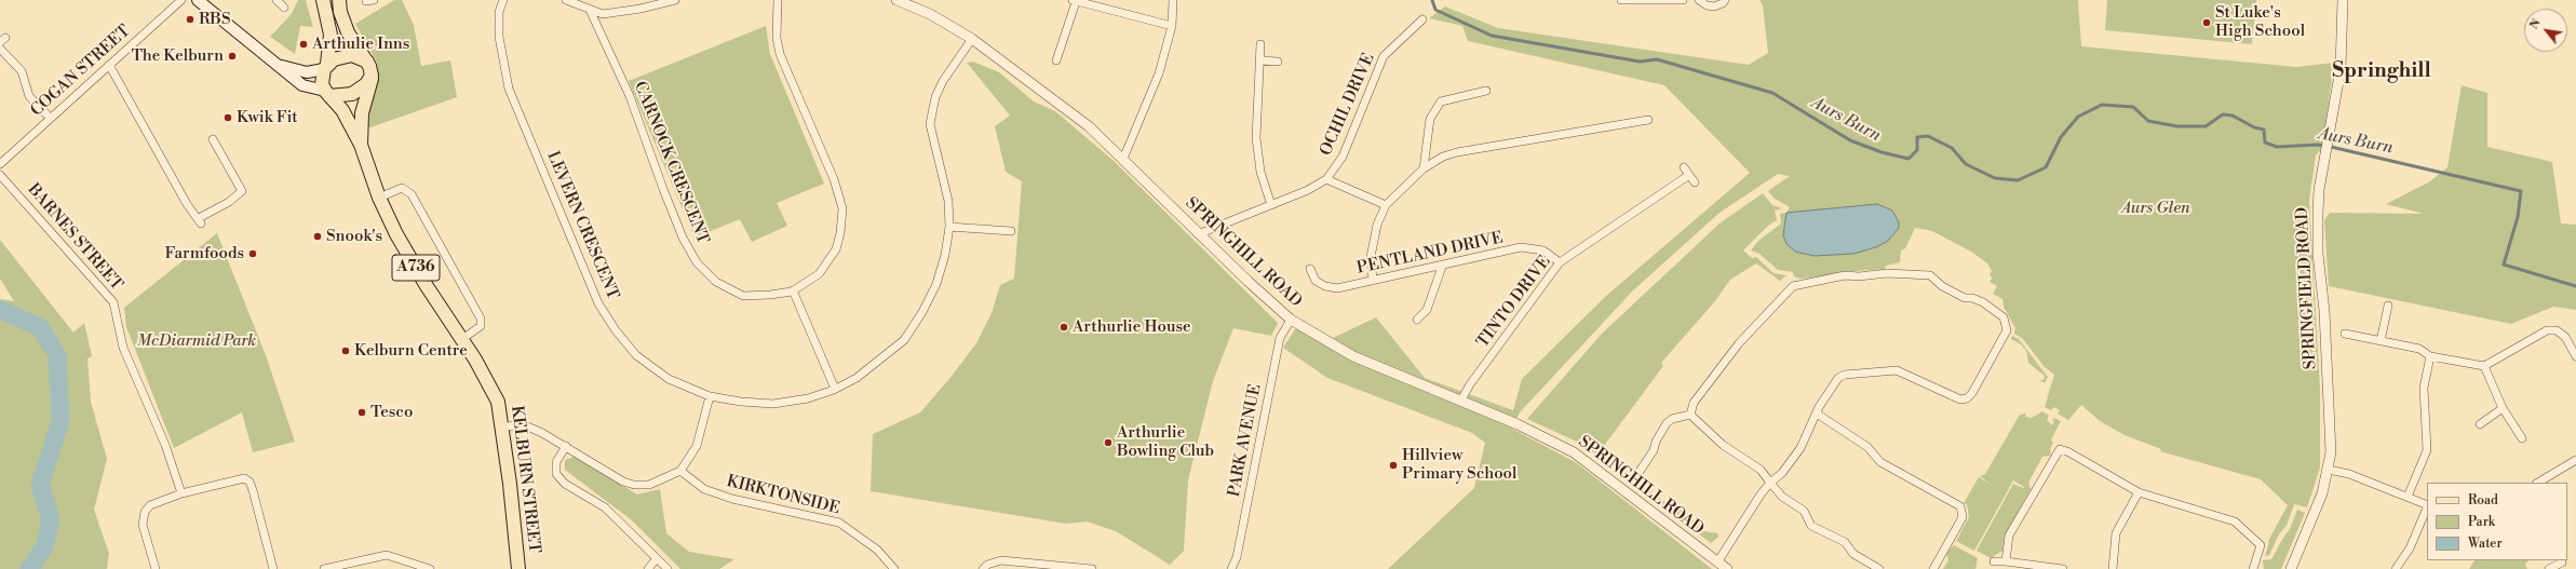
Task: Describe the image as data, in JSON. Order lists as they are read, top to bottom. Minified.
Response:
{"streets":{"main road":["A736","KELBURN STREET"],"street":["COGAN STREET","OCHIL DRIVE","CARNOCK CRESCENT","LEVERN CRESCENT","BARNES STREET","SPRINGHILL ROAD","PENTLAND DRIVE","SPRINGFIELD ROAD","TINTO DRIVE","PARK AVENUE","KIRKTONSIDE"]},"crossings":[["OCHIL DRIVE","SPRINGHILL ROAD"],["LEVERN CRESCENT","SPRINGHILL ROAD"],["SPRINGHILL ROAD","TINTO DRIVE"],["SPRINGHILL ROAD","PARK AVENUE"],["PENTLAND DRIVE","TINTO DRIVE"]],"districts":["Springhill"],"water":["Aurs Burn"],"parks":["Aurs Glen","McDiarmid Park"],"places":["RBS","St Luke's High School","Arthulie Inns","The Kelburn","Kwik Fit","Snook's","Farmfoods","Arthurlie House","Kelburn Centre","Tesco","Arthurlie Bowling Club","Hillview Primary School"],"legend":["Road","Park","Water"],"north":"top left"}
